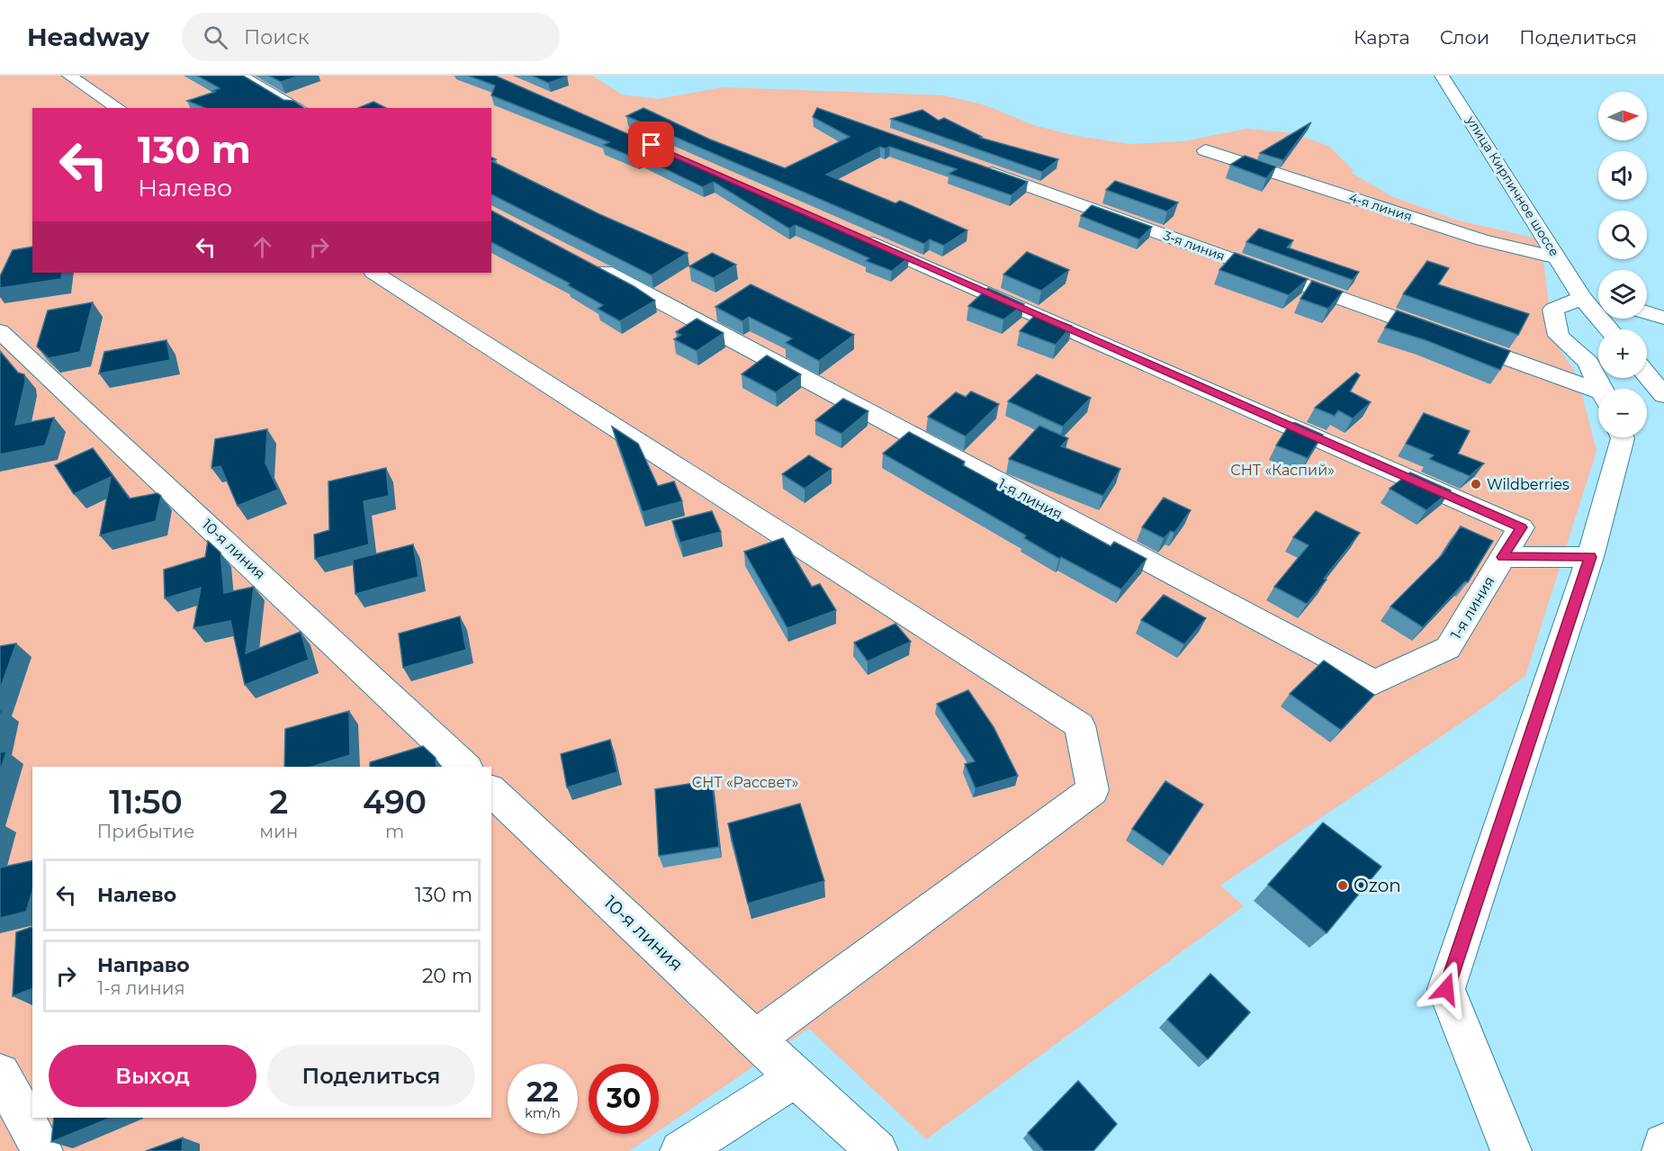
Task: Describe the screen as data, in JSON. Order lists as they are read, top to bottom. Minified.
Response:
{"streets":{"street":["улица Кирпичное шоссе","4-я линия","3-я линия","1-я линия","10-я линия"]},"crossings":[["улица Кирпичное шоссе","4-я линия"]],"parks":["СНТ «Каспий»","СНТ «Рассвет»"],"places":["Wildberries","Ozon"],"north":"right","page":{"header":"Headway","search":"Поиск","nav":["Карта","Слои","Поделиться"],"map_buttons":["+","−"],"turn":["130 m","Налево"],"eta":["11:50","Прибытие","2","мин","490","m"],"list":[{"name":"Налево","value":"130 m"},{"name":"Направо","note":"1-я линия","value":"20 m"}],"buttons":["Выход","Поделиться"],"speed":"22 km/h","limit":"30"}}
